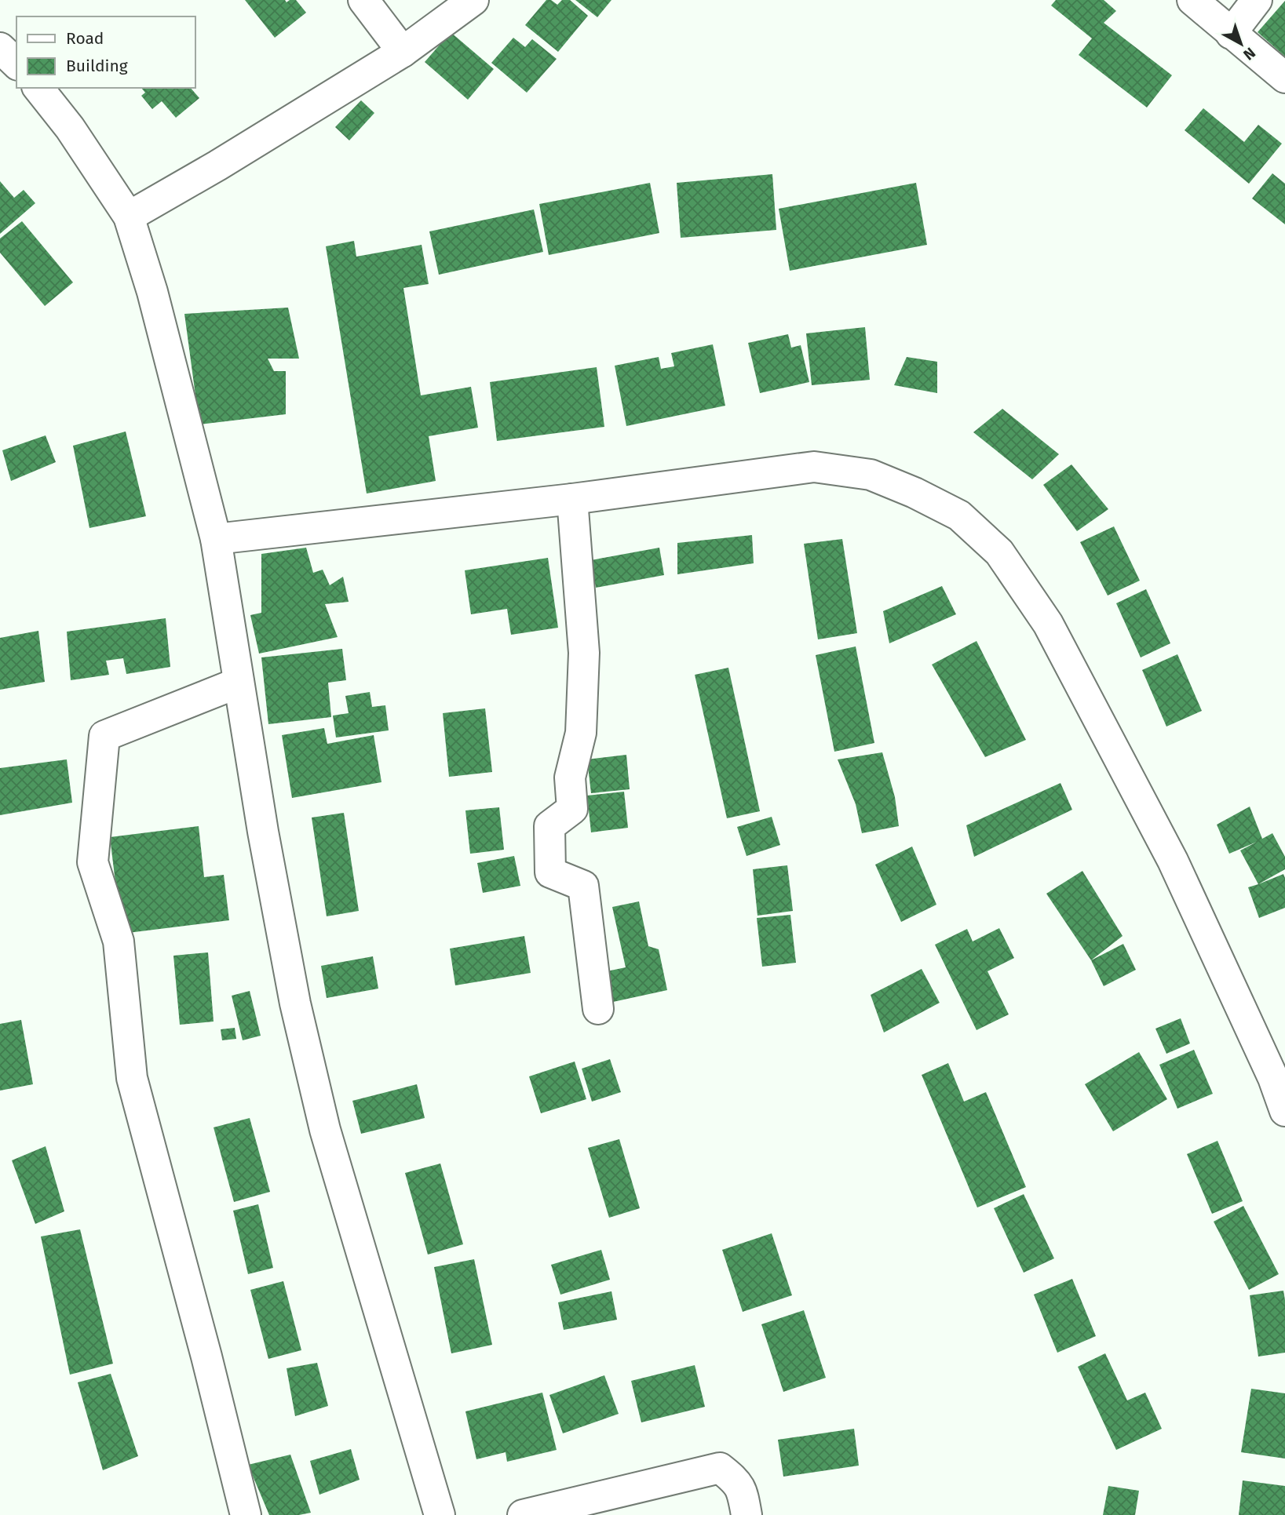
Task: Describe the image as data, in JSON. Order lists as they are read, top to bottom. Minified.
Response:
{"legend":["Road","Building"],"north":"bottom right"}
